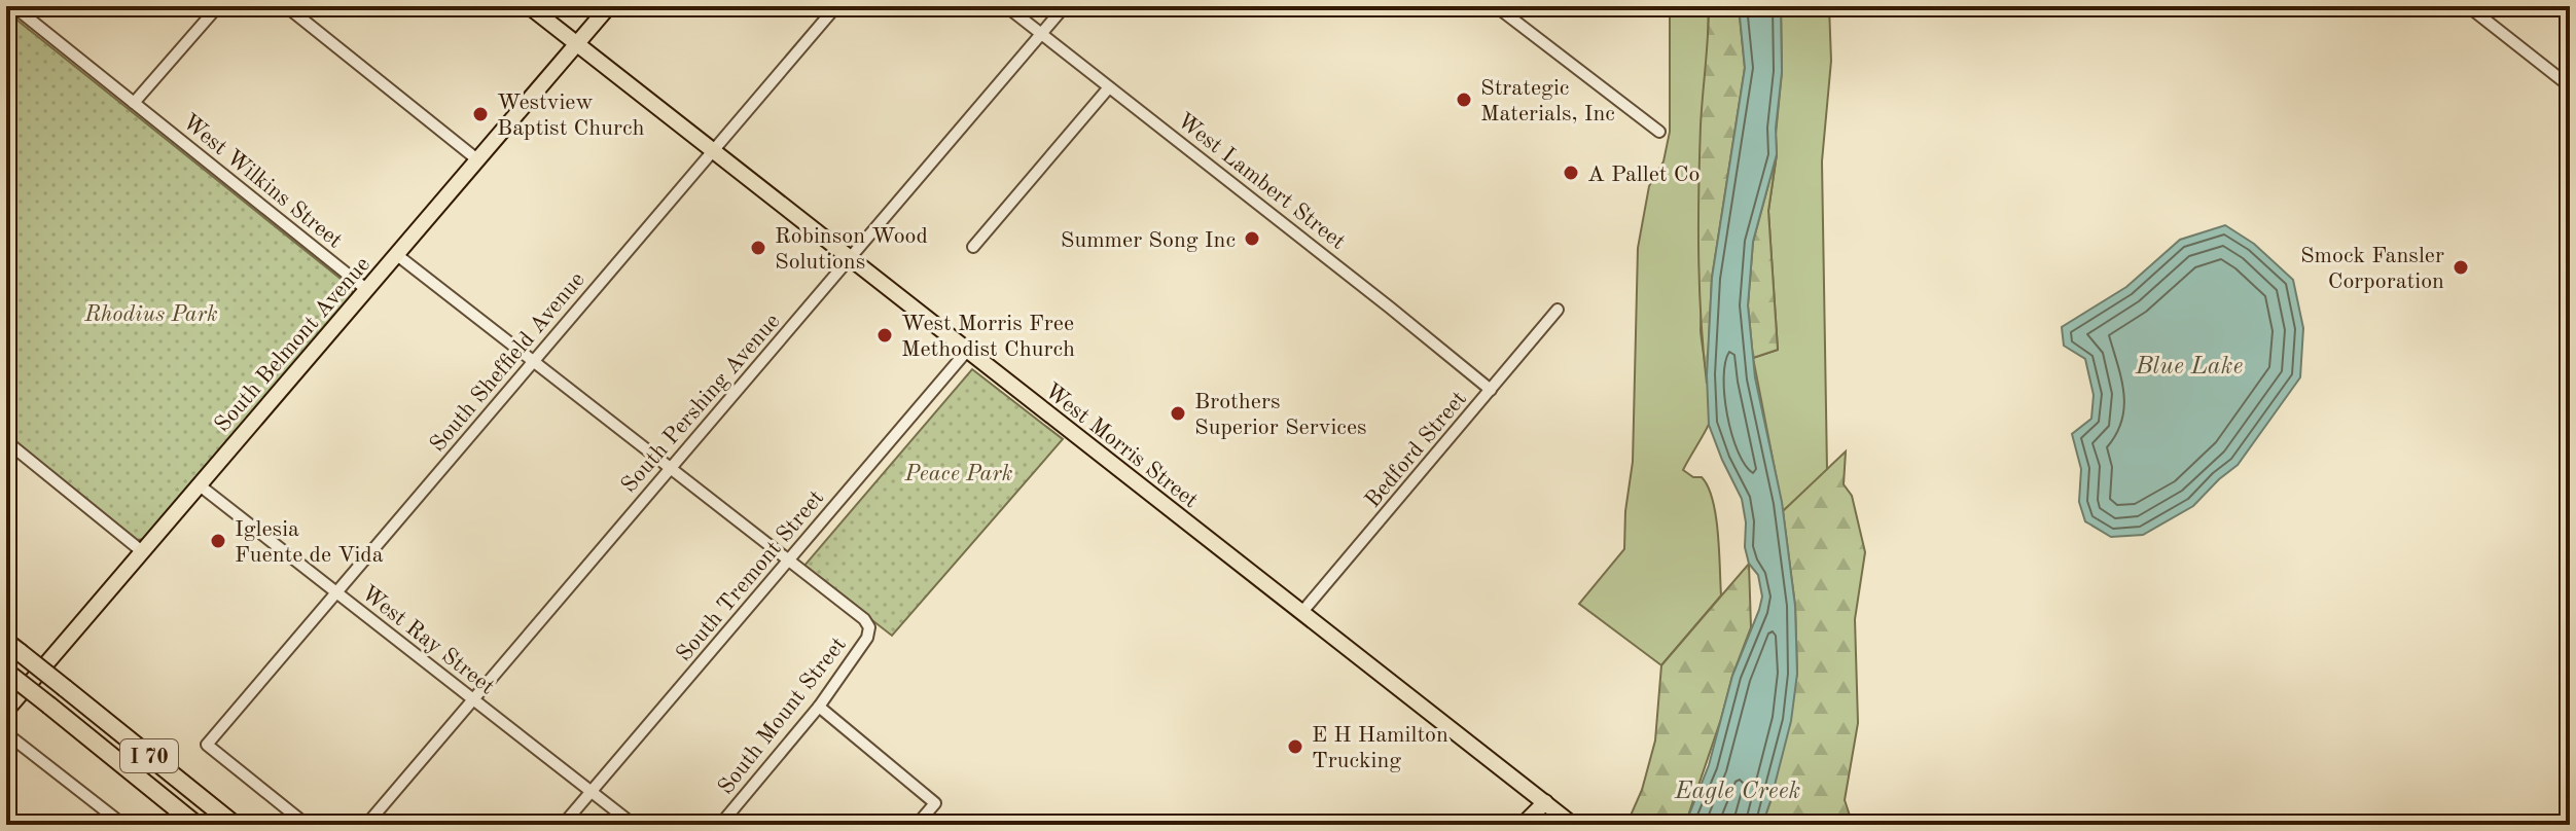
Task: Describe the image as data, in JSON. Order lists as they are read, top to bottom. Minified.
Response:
{"streets":{"highway":["I 70"],"main road":["South Belmont Avenue","West Morris Street"],"street":["West Wilkins Street","West Lambert Street","South Sheffield Avenue","South Pershing Avenue","Bedford Street","South Tremont Street","West Ray Street","South Mount Street"]},"crossings":[["West Wilkins Street","South Belmont Avenue"],["West Lambert Street","South Pershing Avenue"],["West Lambert Street","Bedford Street"],["South Belmont Avenue","West Morris Street"],["South Belmont Avenue","West Ray Street"],["South Sheffield Avenue","West Morris Street"],["South Sheffield Avenue","West Ray Street"],["South Pershing Avenue","West Morris Street"],["South Pershing Avenue","West Ray Street"],["West Morris Street","Bedford Street"],["West Morris Street","South Tremont Street"],["South Tremont Street","West Ray Street"],["South Tremont Street","South Mount Street"]],"water":["Blue Lake","Eagle Creek"],"parks":["Rhodius Park","Peace Park"],"places":["Strategic Materials, Inc","Westview Baptist Church","A Pallet Co","Summer Song Inc","Robinson Wood Solutions","Smock Fansler Corporation","West Morris Free Methodist Church","Brothers Superior Services","Iglesia Fuente de Vida","E H Hamilton Trucking"]}
